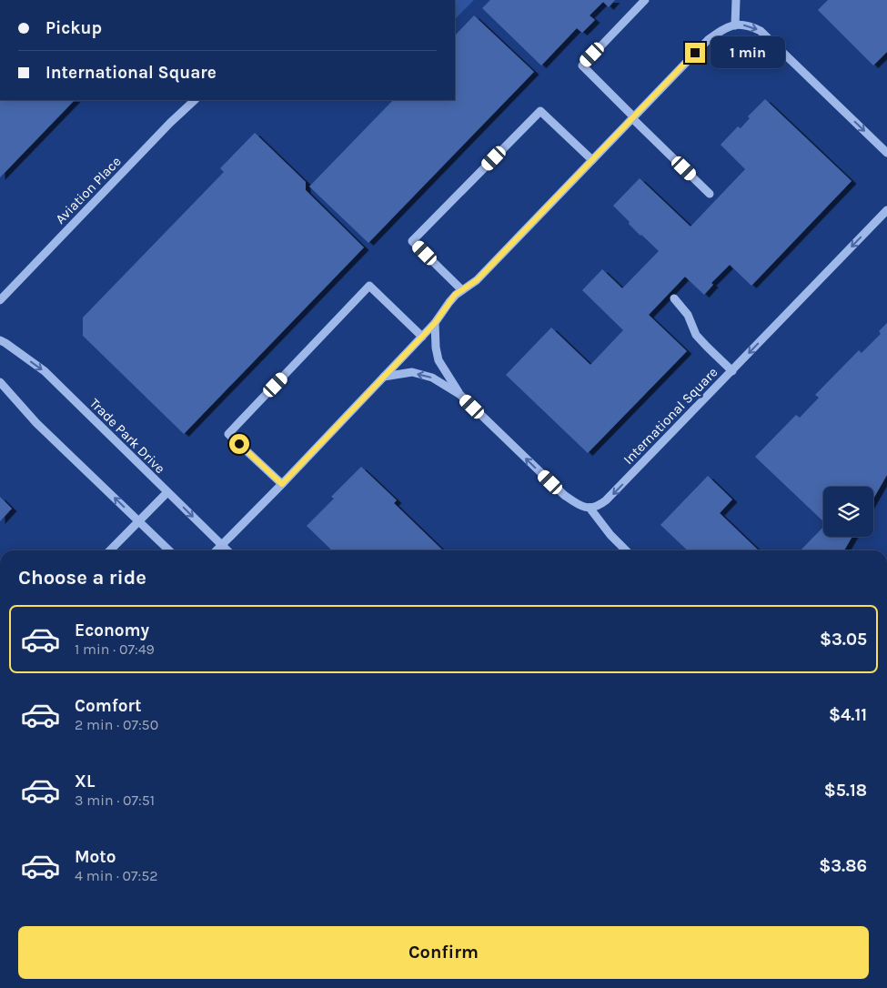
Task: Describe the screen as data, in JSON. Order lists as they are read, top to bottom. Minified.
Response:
{"streets":{"street":["Aviation Place","International Square","Trade Park Drive"]},"one_way":["International Square"],"page":{"banner":["Pickup","International Square"],"bubble":"1 min","heading":"Choose a ride","list":[{"name":"Economy","note":"1 min · 07:49","value":"$3.05"},{"name":"Comfort","note":"2 min · 07:50","value":"$4.11"},{"name":"XL","note":"3 min · 07:51","value":"$5.18"},{"name":"Moto","note":"4 min · 07:52","value":"$3.86"}],"buttons":"Confirm"}}
